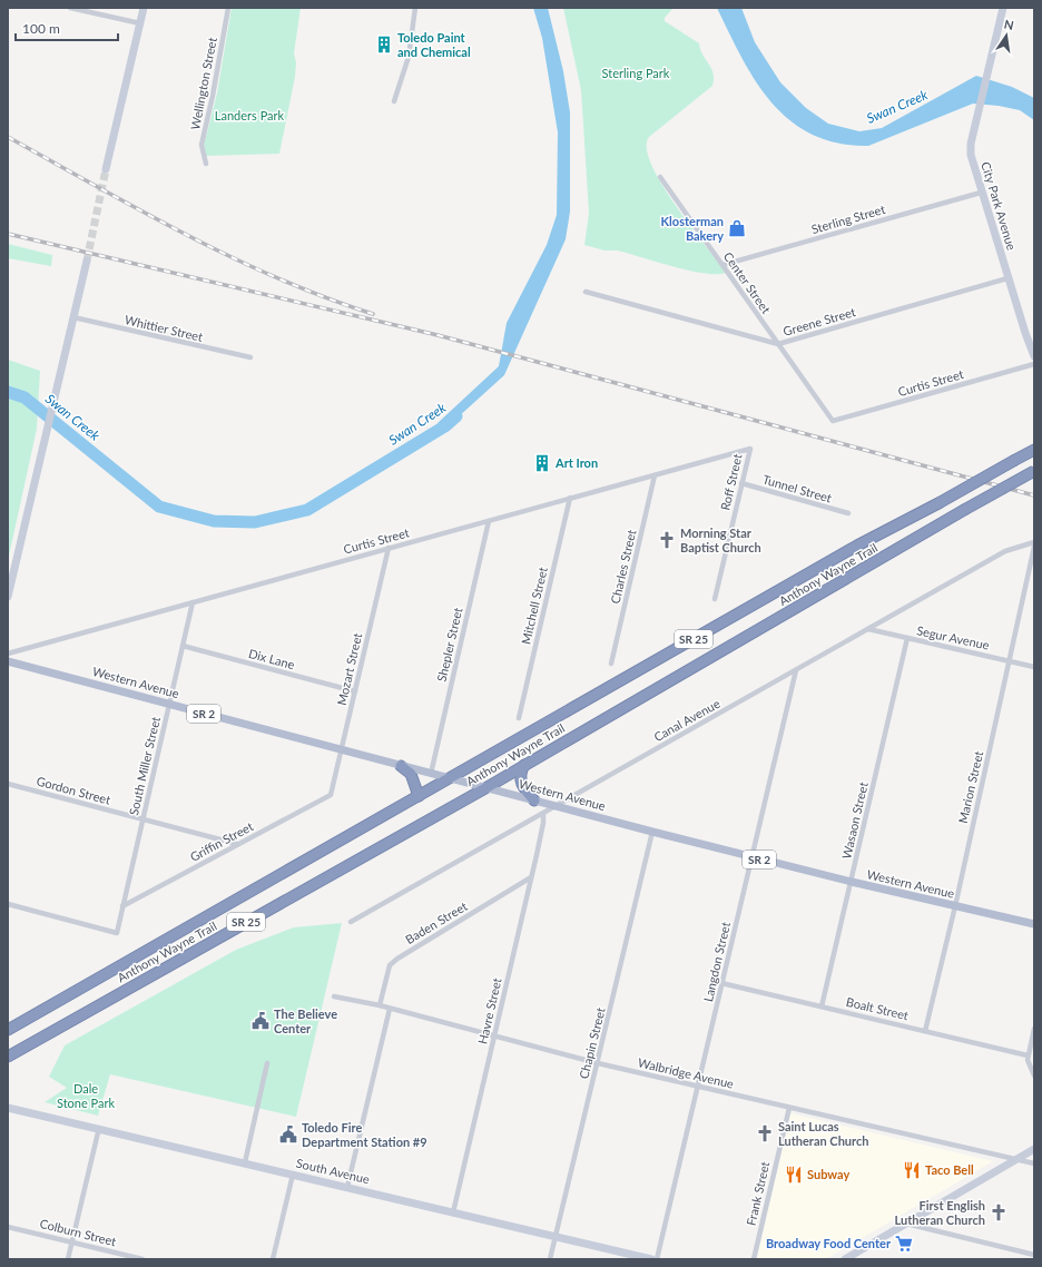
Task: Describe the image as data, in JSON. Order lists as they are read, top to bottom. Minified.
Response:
{"streets":{"highway":["Anthony Wayne Trail","SR 25"],"main road":["Western Avenue","SR 2"],"street":["Wellington Street","City Park Avenue","Sterling Street","Center Street","Greene Street","Whittier Street","Curtis Street","Roff Street","Tunnel Street","Charles Street","Mitchell Street","Segur Avenue","Shepler Street","Dix Lane","Mozart Street","Canal Avenue","South Miller Street","Marion Street","Gordon Street","Wasaon Street","Griffin Street","Baden Street","Langdon Street","Boalt Street","Havre Street","Chapin Street","Walbridge Avenue","South Avenue","Frank Street","Colburn Street"]},"crossings":[["City Park Avenue","Sterling Street"],["City Park Avenue","Greene Street"],["Sterling Street","Center Street"],["Center Street","Greene Street"],["Center Street","Curtis Street"],["Curtis Street","Roff Street"],["Curtis Street","Charles Street"],["Curtis Street","Mitchell Street"],["Curtis Street","Shepler Street"],["Curtis Street","Mozart Street"],["Curtis Street","South Miller Street"],["Roff Street","Tunnel Street"],["Anthony Wayne Trail","Western Avenue"],["Segur Avenue","Canal Avenue"],["Segur Avenue","Marion Street"],["Segur Avenue","Wasaon Street"],["Shepler Street","Western Avenue"],["Dix Lane","Mozart Street"],["Dix Lane","South Miller Street"],["Mozart Street","Western Avenue"],["Mozart Street","Griffin Street"],["Western Avenue","Canal Avenue"],["Western Avenue","South Miller Street"],["Western Avenue","Marion Street"],["Western Avenue","Wasaon Street"],["Western Avenue","Langdon Street"],["Western Avenue","Chapin Street"],["Canal Avenue","Langdon Street"],["Canal Avenue","Havre Street"],["South Miller Street","Gordon Street"],["South Miller Street","Griffin Street"],["Marion Street","Boalt Street"],["Gordon Street","Griffin Street"],["Wasaon Street","Boalt Street"],["Baden Street","Havre Street"],["Baden Street","Walbridge Avenue"],["Langdon Street","Boalt Street"],["Langdon Street","Walbridge Avenue"],["Havre Street","Walbridge Avenue"],["Havre Street","South Avenue"],["Chapin Street","Walbridge Avenue"],["Chapin Street","South Avenue"],["Walbridge Avenue","Frank Street"]],"water":["Swan Creek"],"parks":["Sterling Park","Landers Park","Dale Stone Park"],"places":{"building":["Toledo Paint and Chemical","Art Iron"],"shop":["Klosterman Bakery"],"church":["Morning Star Baptist Church","Saint Lucas Lutheran Church","First English Lutheran Church"],"public building":["The Believe Center","Toledo Fire Department Station #9"],"restaurant":["Taco Bell","Subway"],"supermarket":["Broadway Food Center"]},"scale_bar":"100 m","north":"top"}
